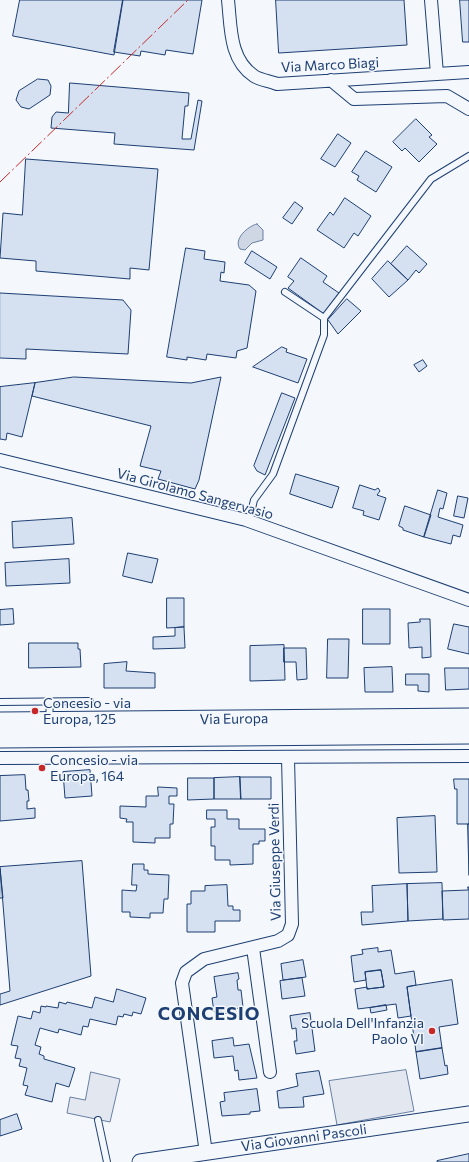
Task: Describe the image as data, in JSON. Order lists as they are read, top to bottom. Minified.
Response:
{"streets":{"main road":["Via Europa"],"street":["Via Marco Biagi","Via Girolamo Sangervasio","Via Giuseppe Verdi","Via Giovanni Pascoli"]},"crossings":[["Via Giuseppe Verdi","Via Giovanni Pascoli"]],"districts":["CONCESIO"],"places":["Concesio - via Europa, 125","Concesio - via Europa, 164","Scuola Dell'Infanzia Paolo VI"]}
